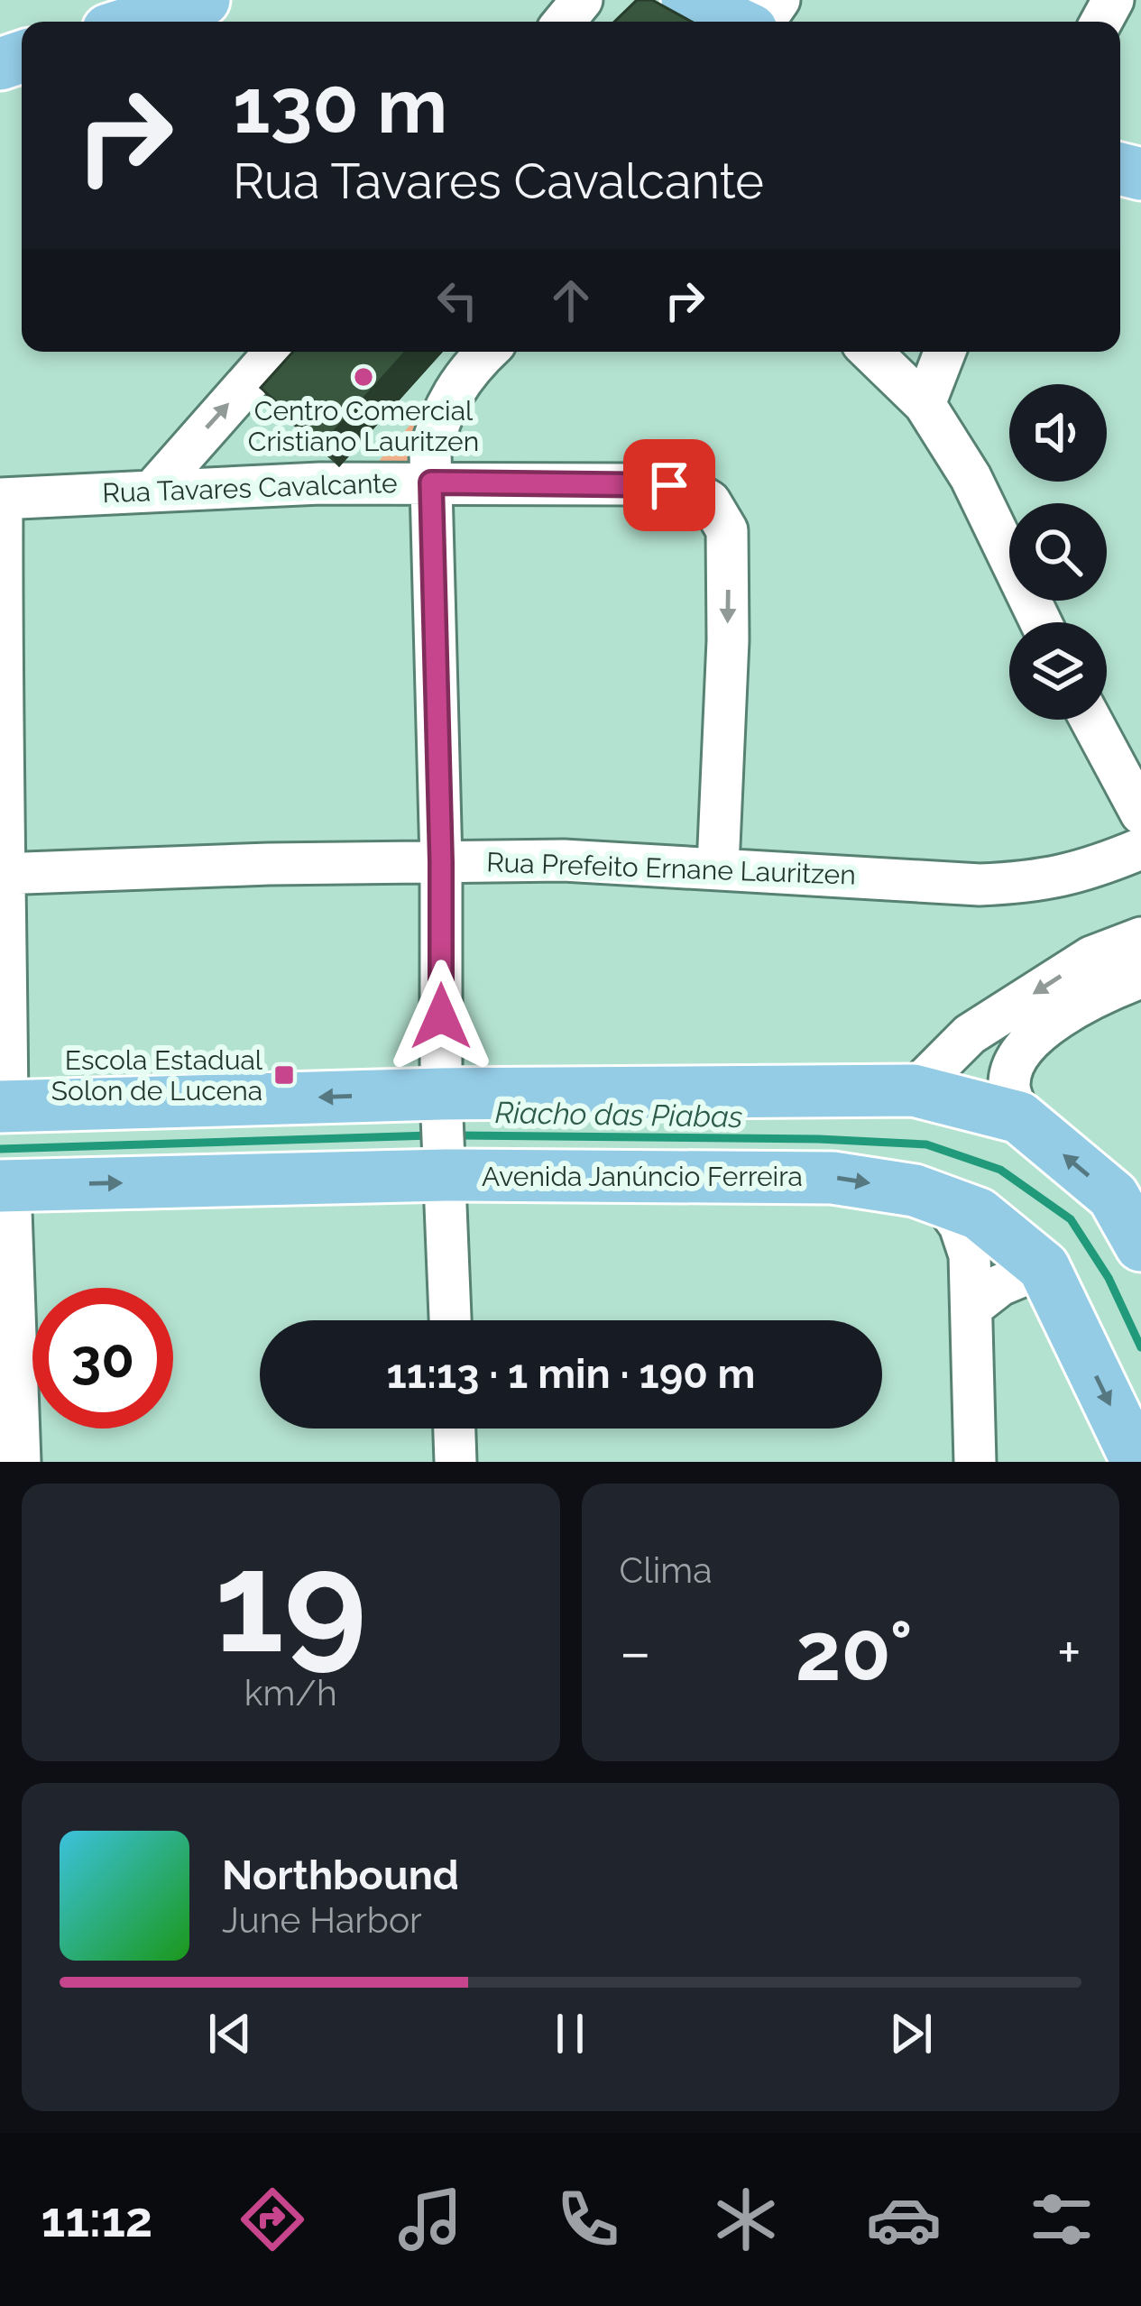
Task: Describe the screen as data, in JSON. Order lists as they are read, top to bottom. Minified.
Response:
{"streets":{"main road":["Avenida Janúncio Ferreira"],"street":["Rua Tavares Cavalcante","Rua Prefeito Ernane Lauritzen"]},"crossings":[["Rua Tavares Cavalcante","Rua Prefeito Ernane Lauritzen"]],"water":["Riacho das Piabas"],"places":{"other":["Centro Comercial Cristiano Lauritzen"],"transit":["Escola Estadual Solon de Lucena"]},"page":{"turn":["130 m","Rua Tavares Cavalcante"],"limit":"30","trip":"11:13 · 1 min · 190 m","tile":[["19","km/h"],"Clima"],"heat":["−","20°","+"],"song":["Northbound","June Harbor"],"tabs":"11:12"}}
